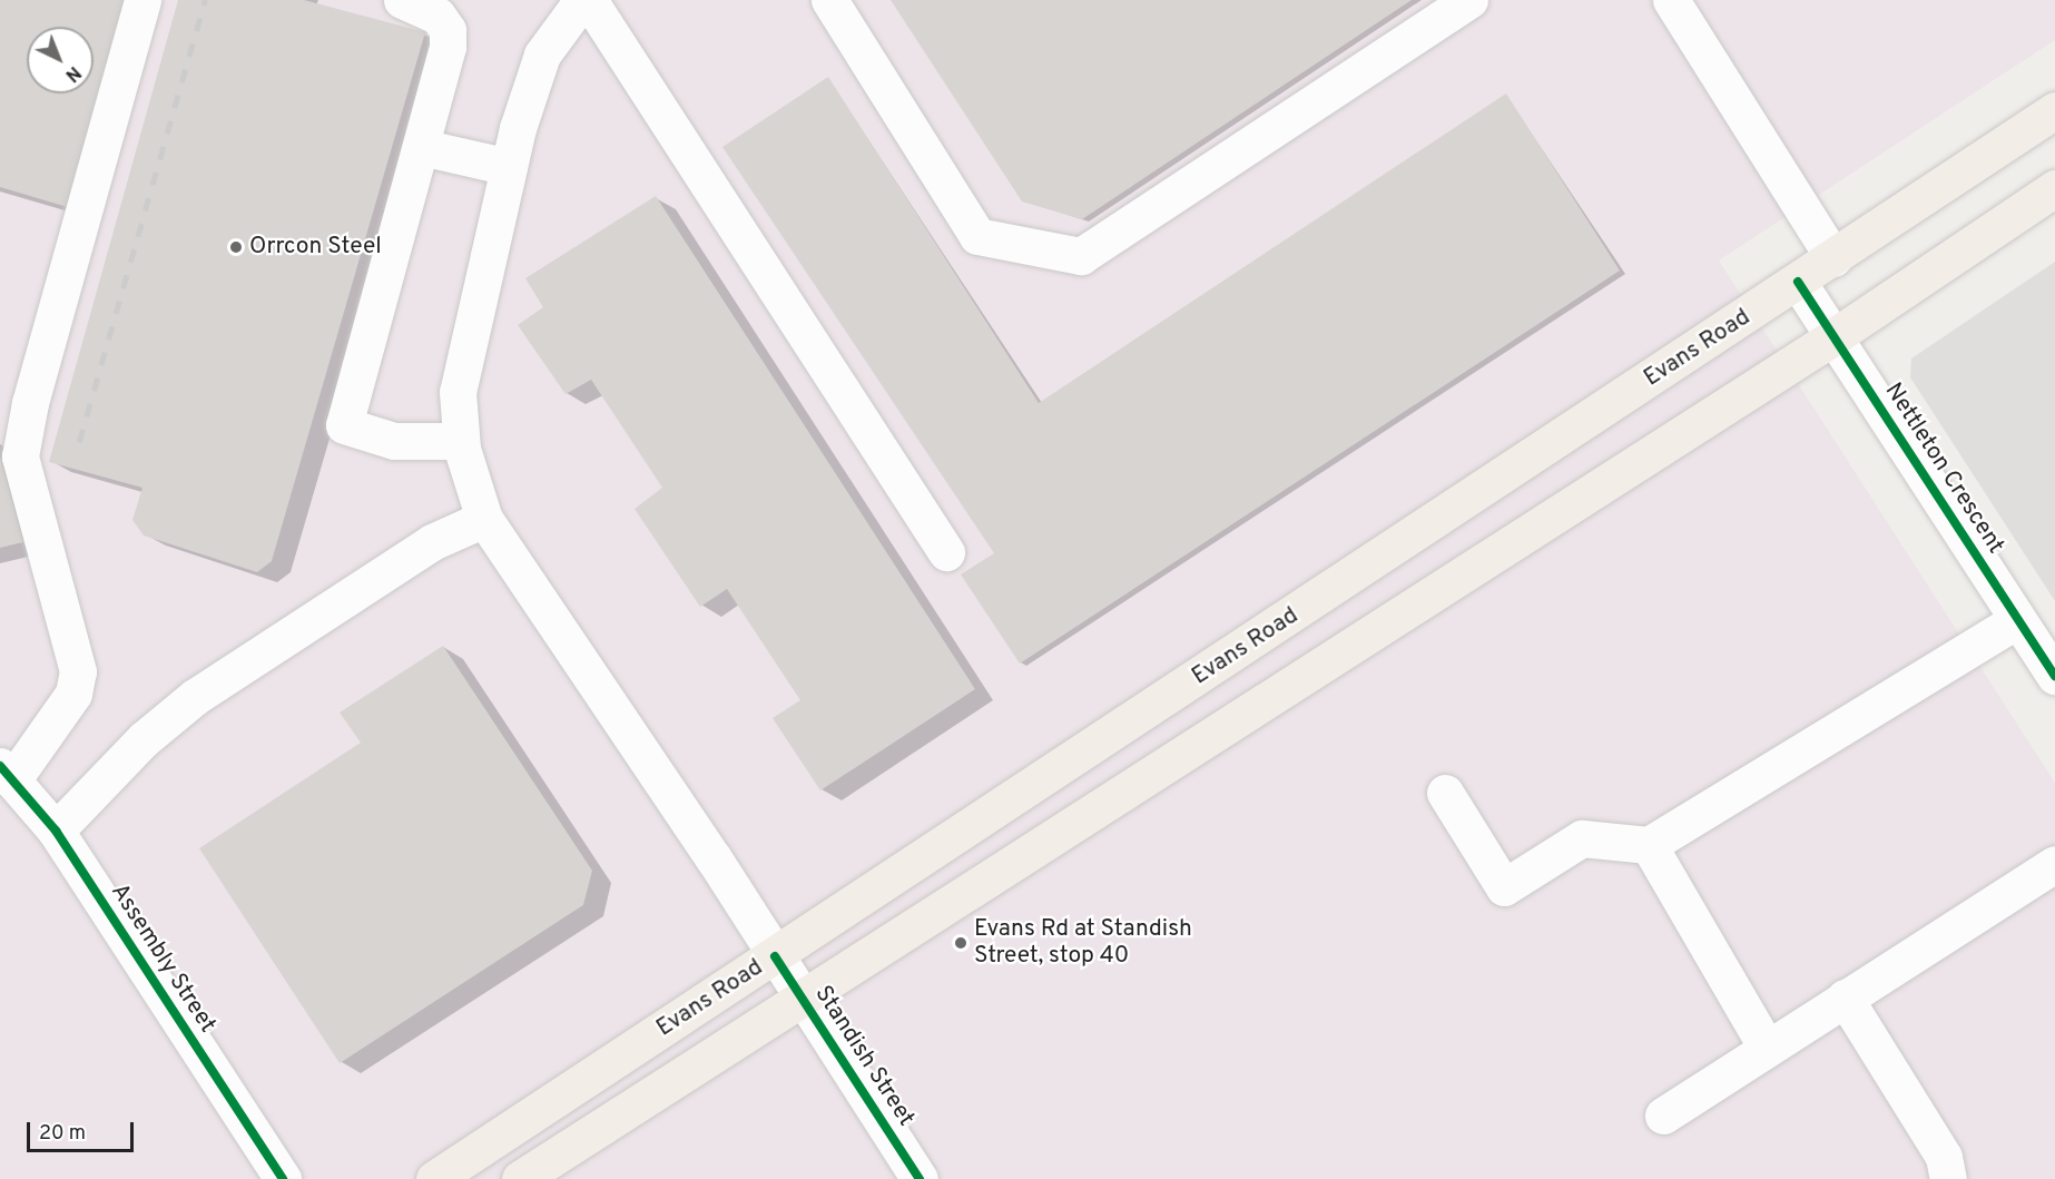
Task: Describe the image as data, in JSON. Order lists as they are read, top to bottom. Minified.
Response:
{"streets":{"main road":["Evans Road"],"street":["Nettleton Crescent","Assembly Street","Standish Street"]},"crossings":[["Evans Road","Nettleton Crescent"],["Evans Road","Standish Street"]],"places":["Orrcon Steel","Evans Rd at Standish Street, stop 40"],"scale_bar":"20 m","north":"bottom right"}
